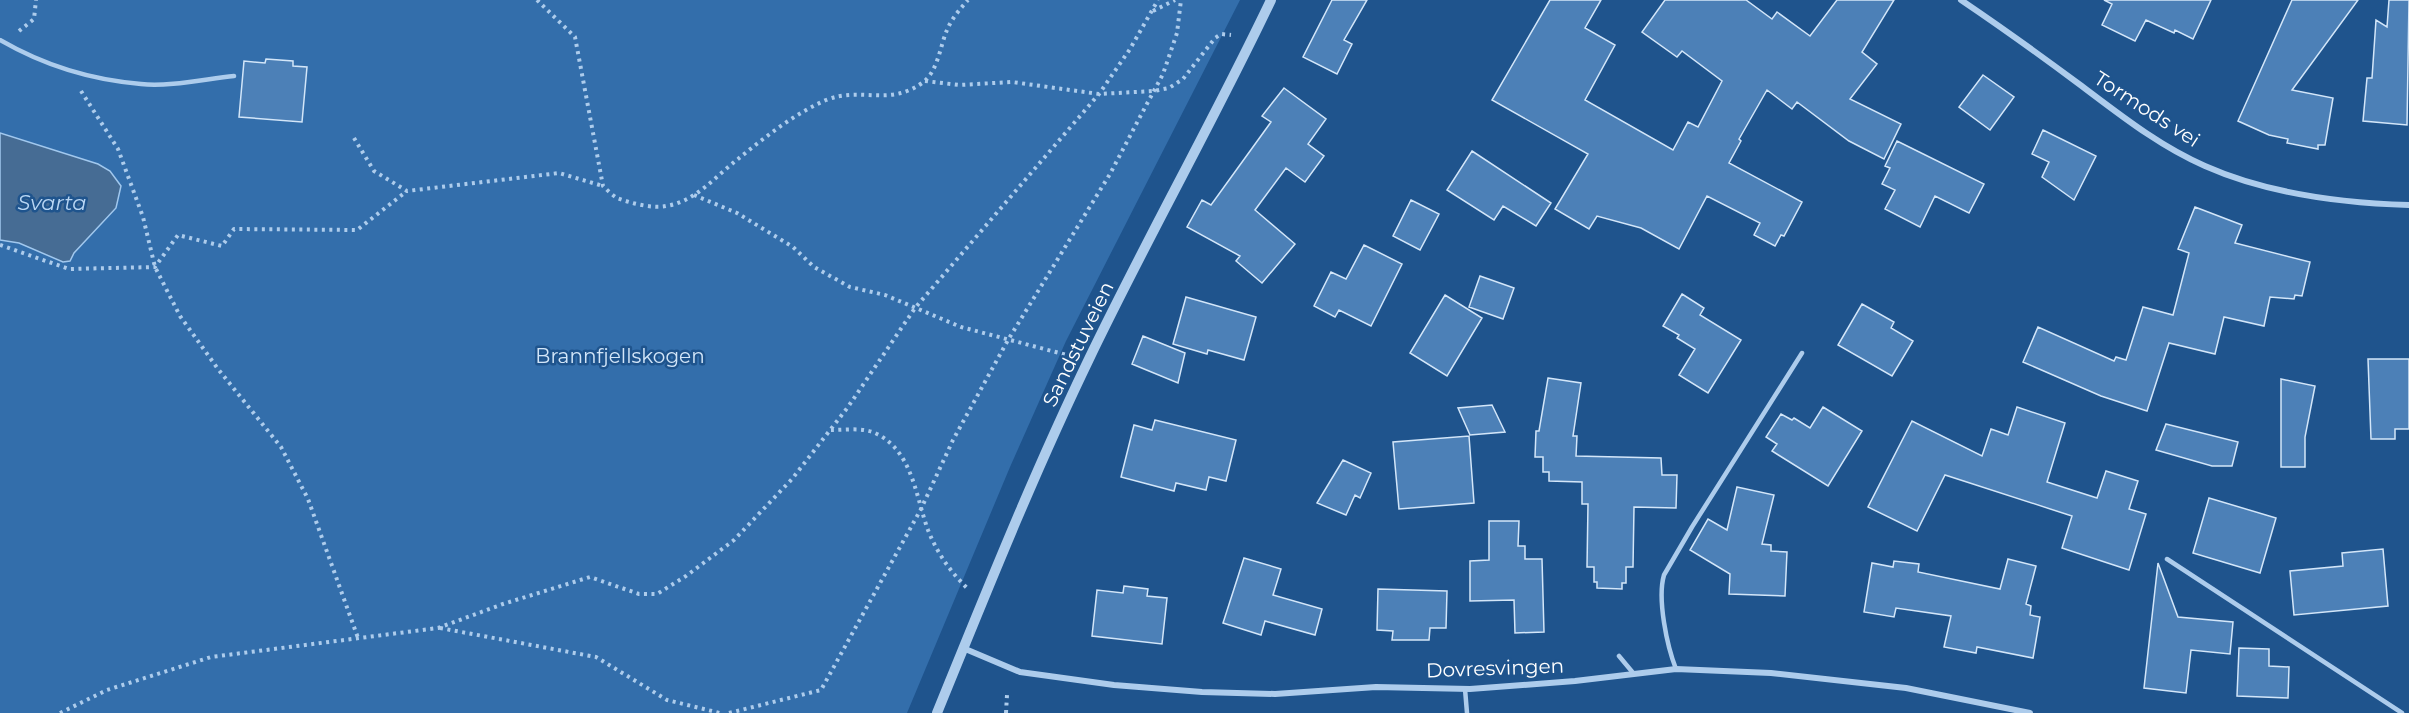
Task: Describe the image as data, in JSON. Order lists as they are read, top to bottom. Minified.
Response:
{"streets":{"street":["Tormods vei","Sandstuveien","Dovresvingen"]},"crossings":[["Sandstuveien","Dovresvingen"]],"water":["Svarta"],"parks":["Brannfjellskogen"]}
